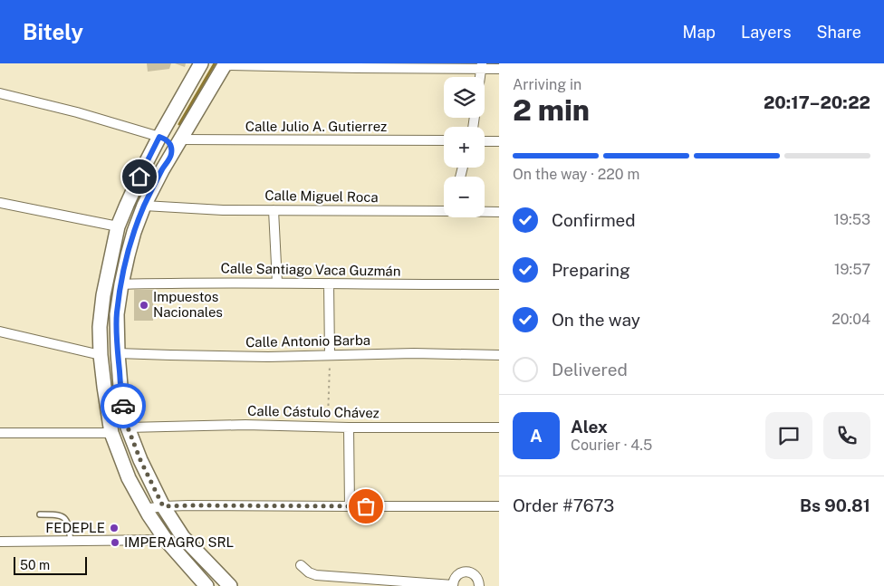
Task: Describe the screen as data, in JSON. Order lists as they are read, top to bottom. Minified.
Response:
{"streets":{"street":["Calle Julio A. Gutierrez","Calle Miguel Roca","Calle Santiago Vaca Guzmán","Calle Antonio Barba","Calle Cástulo Chávez"]},"places":["Impuestos Nacionales","FEDEPLE","IMPERAGRO SRL"],"scale_bar":"50 m","page":{"header":"Bitely","nav":["Map","Layers","Share"],"heading":["2 min","Arriving in","20:17–20:22"],"panel":["Alex","Courier · 4.5","Order #7673","Bs 90.81"],"map_buttons":["+","−"],"bar":"On the way · 220 m","list":[["Confirmed","19:53"],["Preparing","19:57"],["On the way","20:04"],"Delivered"],"round":"A","scale":"50 m"}}
